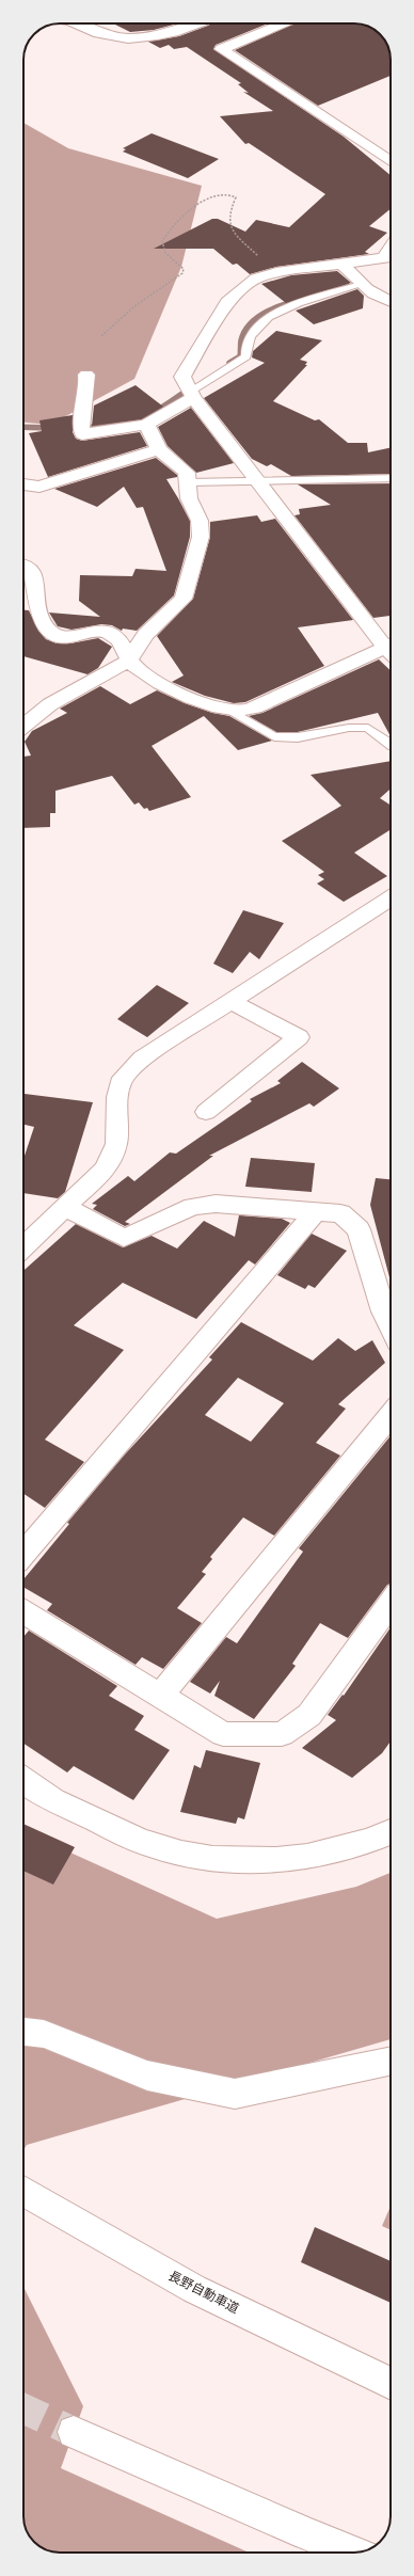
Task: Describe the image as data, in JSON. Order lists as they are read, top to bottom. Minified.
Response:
{"streets":{"main road":["長野自動車道"]}}
